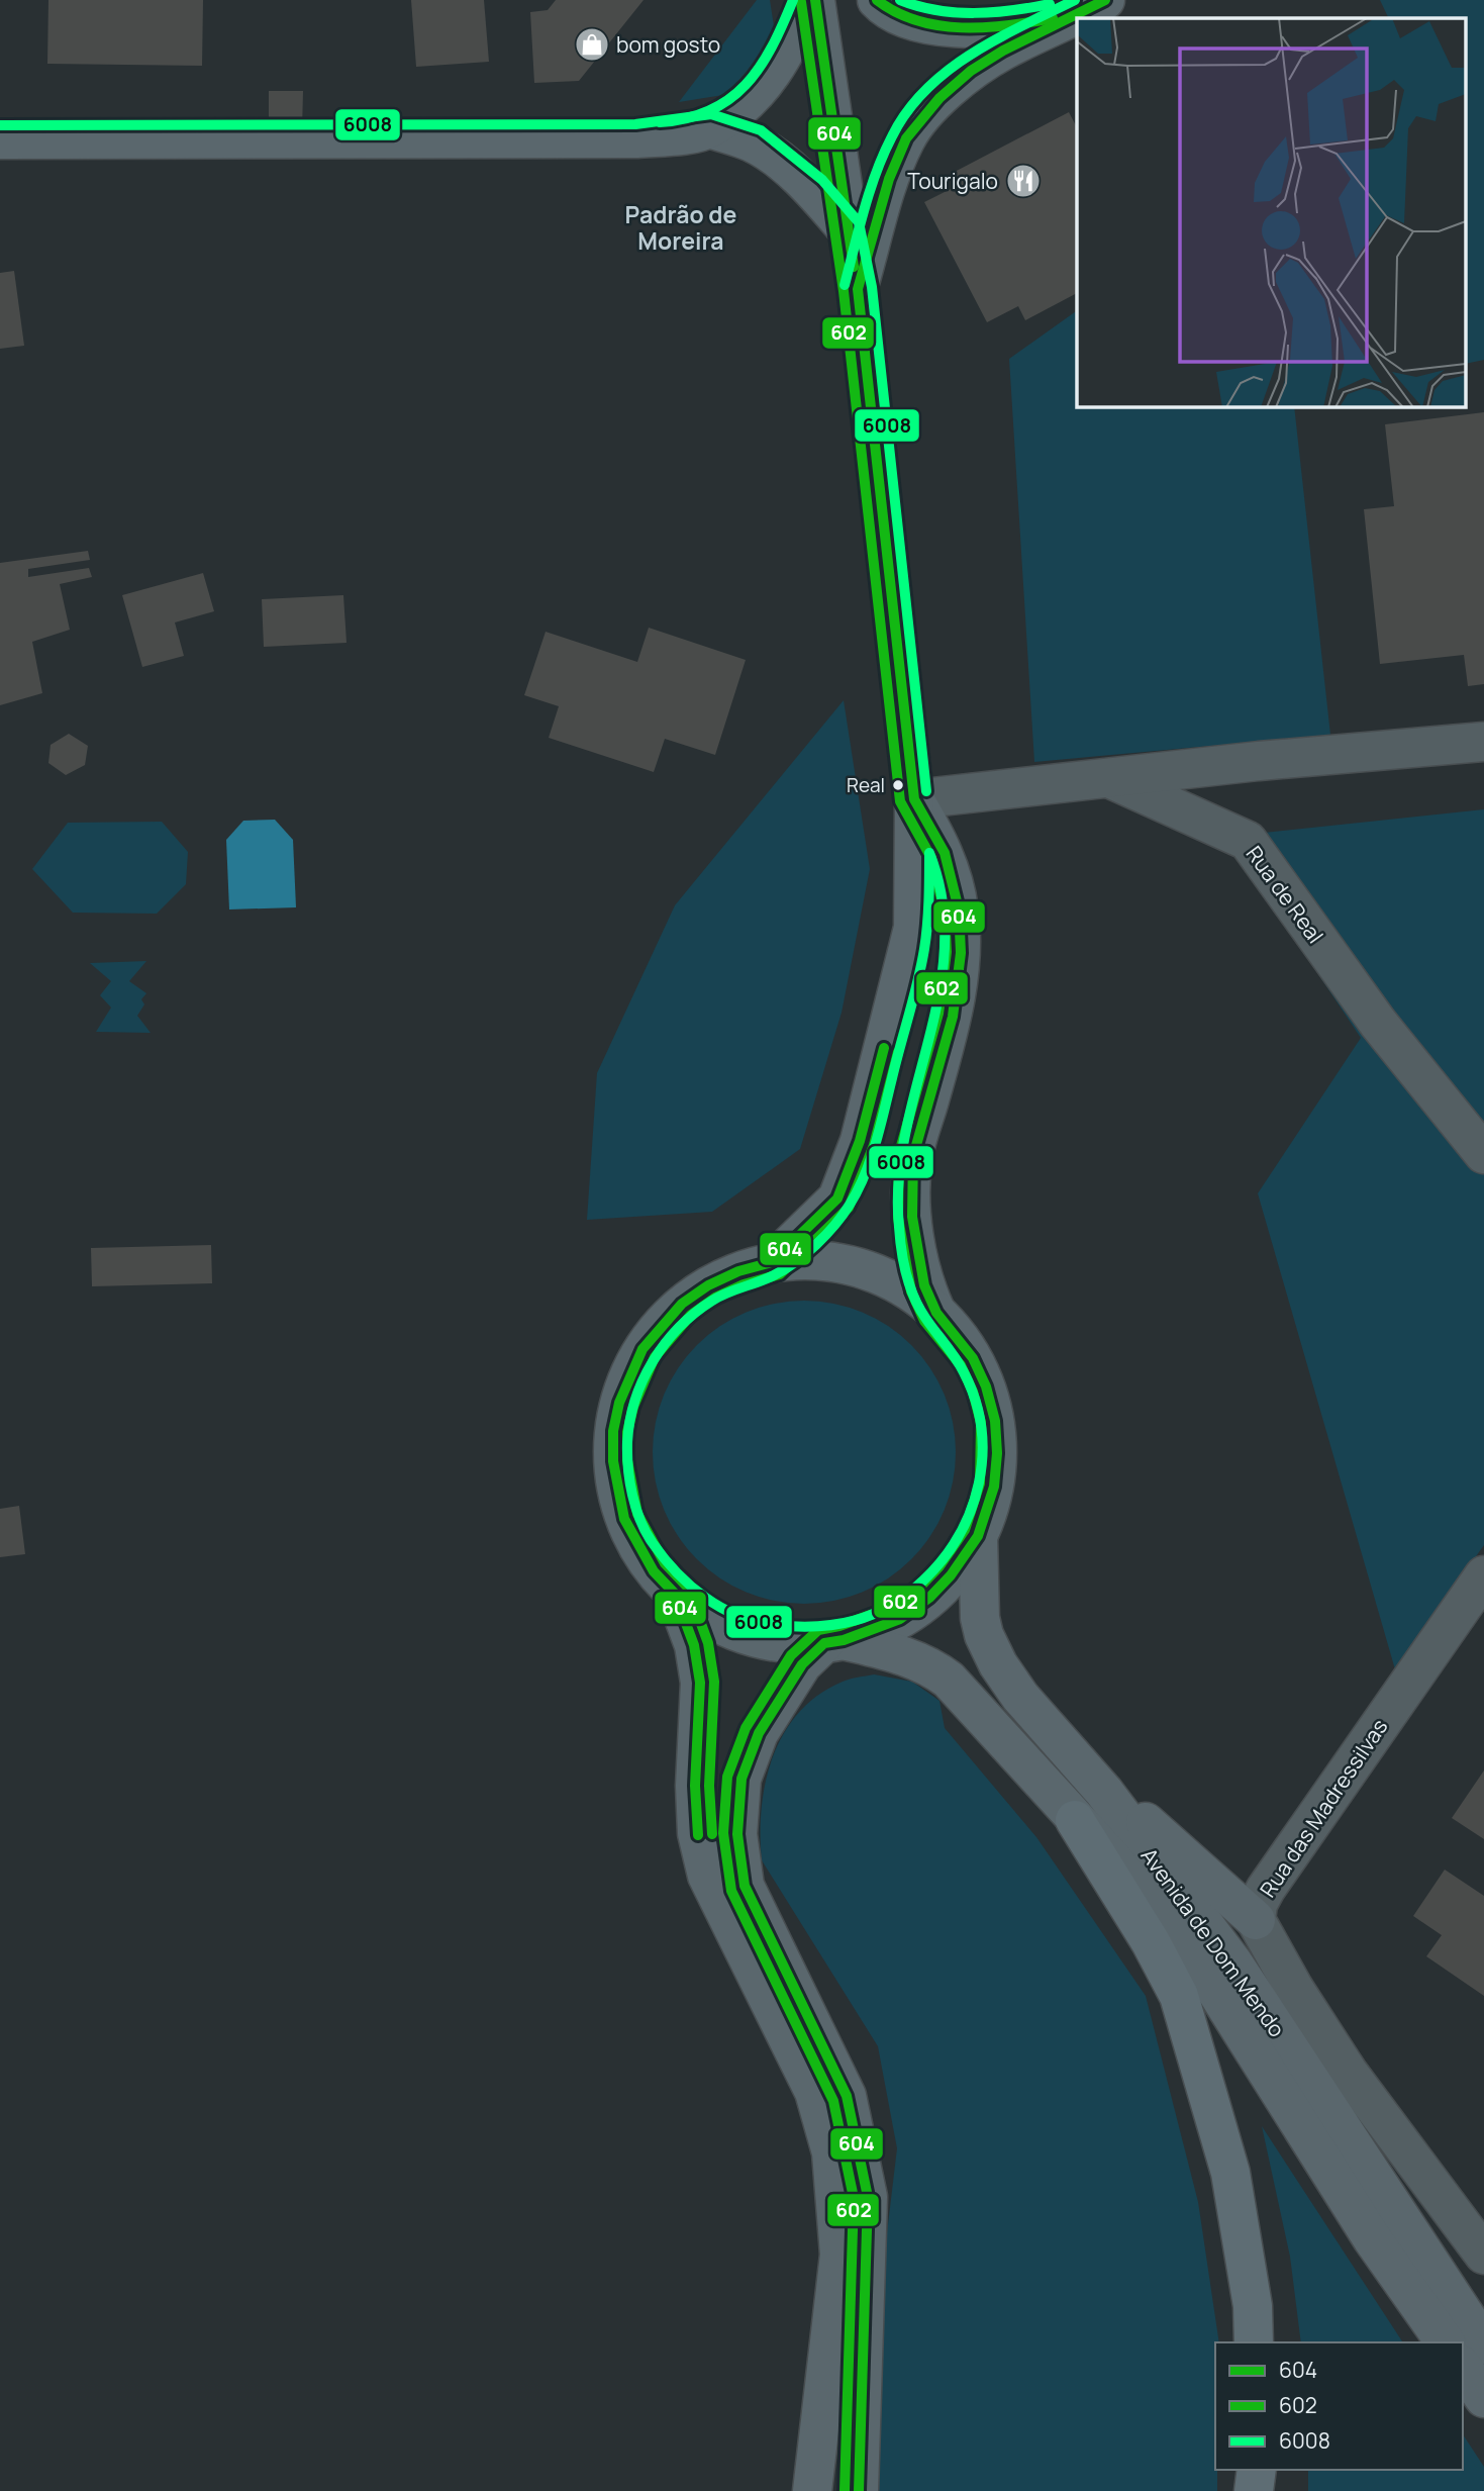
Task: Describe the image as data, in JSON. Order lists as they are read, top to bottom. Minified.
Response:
{"streets":{"main road":["Avenida de Dom Mendo"],"street":["Rua de Real","Rua das Madressilvas"]},"districts":["Padrão de Moreira"],"places":{"shop":["bom gosto"],"restaurant":["Tourigalo"],"other":["Real"]},"lines":["transit line 604","transit line 6008","transit line 602"],"legend":["604","602","6008"]}
